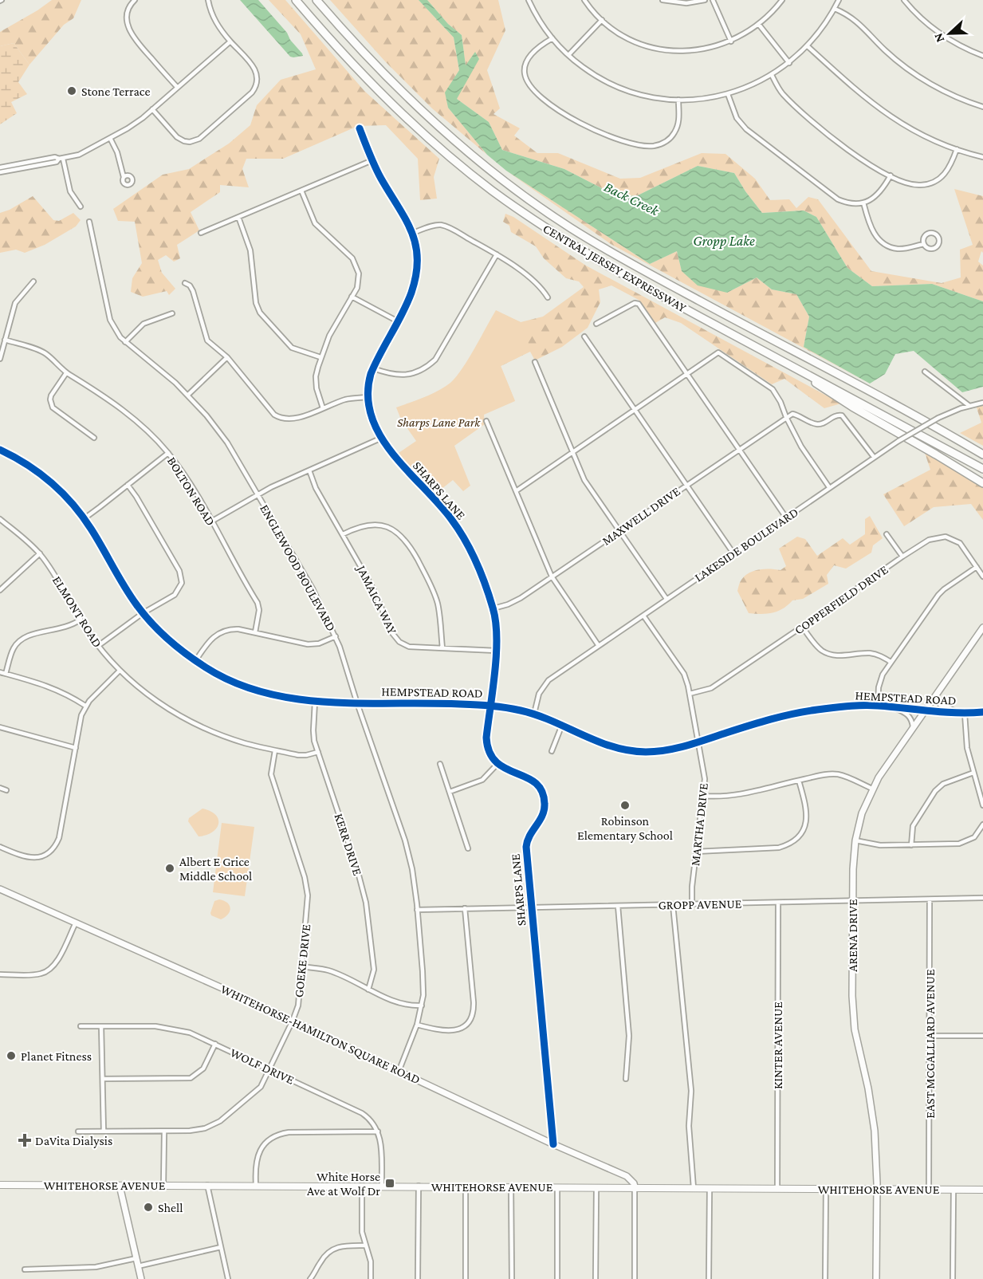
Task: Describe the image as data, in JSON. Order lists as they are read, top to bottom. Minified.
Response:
{"streets":{"highway":["CENTRAL JERSEY EXPRESSWAY"],"main road":["WHITEHORSE AVENUE"],"street":["SHARPS LANE","BOLTON ROAD","MAXWELL DRIVE","LAKESIDE BOULEVARD","ENGLEWOOD BOULEVARD","JAMAICA WAY","COPPERFIELD DRIVE","ELMONT ROAD","HEMPSTEAD ROAD","MARTHA DRIVE","KERR DRIVE","GROPP AVENUE","ARENA DRIVE","GOEKE DRIVE","WHITEHORSE-HAMILTON SQUARE ROAD","EAST MCGALLIARD AVENUE","KINTER AVENUE","WOLF DRIVE"]},"crossings":[["SHARPS LANE","MAXWELL DRIVE"],["SHARPS LANE","JAMAICA WAY"],["SHARPS LANE","HEMPSTEAD ROAD"],["SHARPS LANE","GROPP AVENUE"],["SHARPS LANE","WHITEHORSE-HAMILTON SQUARE ROAD"],["LAKESIDE BOULEVARD","HEMPSTEAD ROAD"],["LAKESIDE BOULEVARD","MARTHA DRIVE"],["ENGLEWOOD BOULEVARD","HEMPSTEAD ROAD"],["ENGLEWOOD BOULEVARD","GROPP AVENUE"],["ENGLEWOOD BOULEVARD","WHITEHORSE-HAMILTON SQUARE ROAD"],["COPPERFIELD DRIVE","MARTHA DRIVE"],["ELMONT ROAD","KERR DRIVE"],["ELMONT ROAD","GOEKE DRIVE"],["HEMPSTEAD ROAD","MARTHA DRIVE"],["HEMPSTEAD ROAD","KERR DRIVE"],["HEMPSTEAD ROAD","ARENA DRIVE"],["MARTHA DRIVE","GROPP AVENUE"],["GROPP AVENUE","ARENA DRIVE"],["GROPP AVENUE","EAST MCGALLIARD AVENUE"],["GROPP AVENUE","KINTER AVENUE"],["ARENA DRIVE","WHITEHORSE AVENUE"],["GOEKE DRIVE","WHITEHORSE-HAMILTON SQUARE ROAD"],["GOEKE DRIVE","WOLF DRIVE"],["WHITEHORSE-HAMILTON SQUARE ROAD","WHITEHORSE AVENUE"],["EAST MCGALLIARD AVENUE","WHITEHORSE AVENUE"],["KINTER AVENUE","WHITEHORSE AVENUE"]],"water":["Back Creek","Gropp Lake"],"parks":["Sharps Lane Park"],"places":{"other":["Stone Terrace","Robinson Elementary School","Albert E Grice Middle School","Planet Fitness","Shell"],"health":["DaVita Dialysis"],"transit":["White Horse Ave at Wolf Dr"]},"north":"left"}
